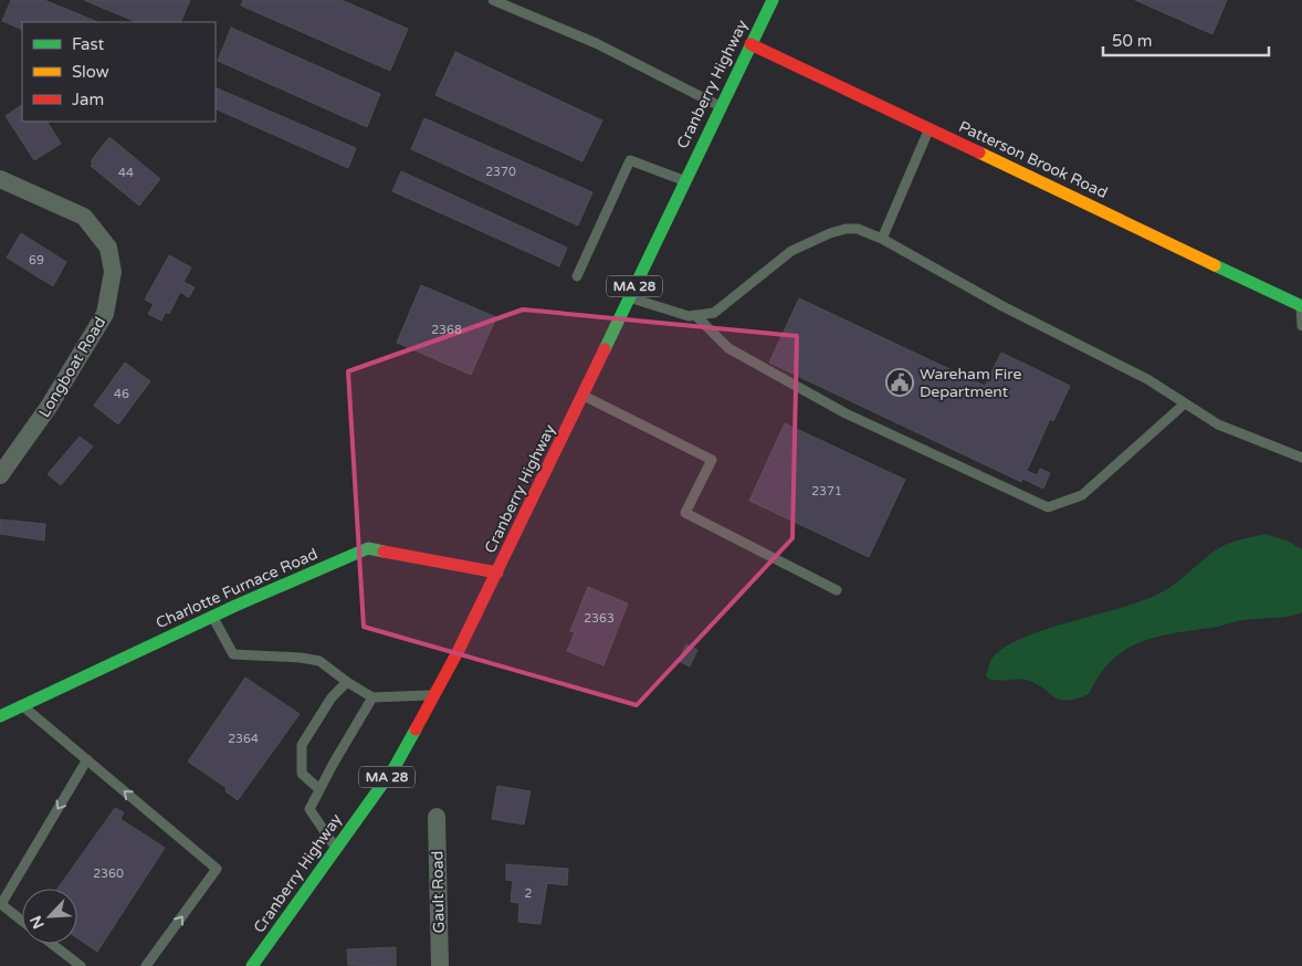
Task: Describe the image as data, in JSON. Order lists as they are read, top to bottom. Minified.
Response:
{"streets":{"street":["Cranberry Highway","Patterson Brook Road","MA 28","Longboat Road","Charlotte Furnace Road","Gault Road"]},"crossings":[["Cranberry Highway","Patterson Brook Road"],["Cranberry Highway","Charlotte Furnace Road"]],"places":{"public building":["Wareham Fire Department"]},"house_numbers":["2370","44","69","2368","46","2371","2363","2364","2360","2"],"legend":["Fast","Slow","Jam"],"scale_bar":"50 m","north":"bottom left"}
